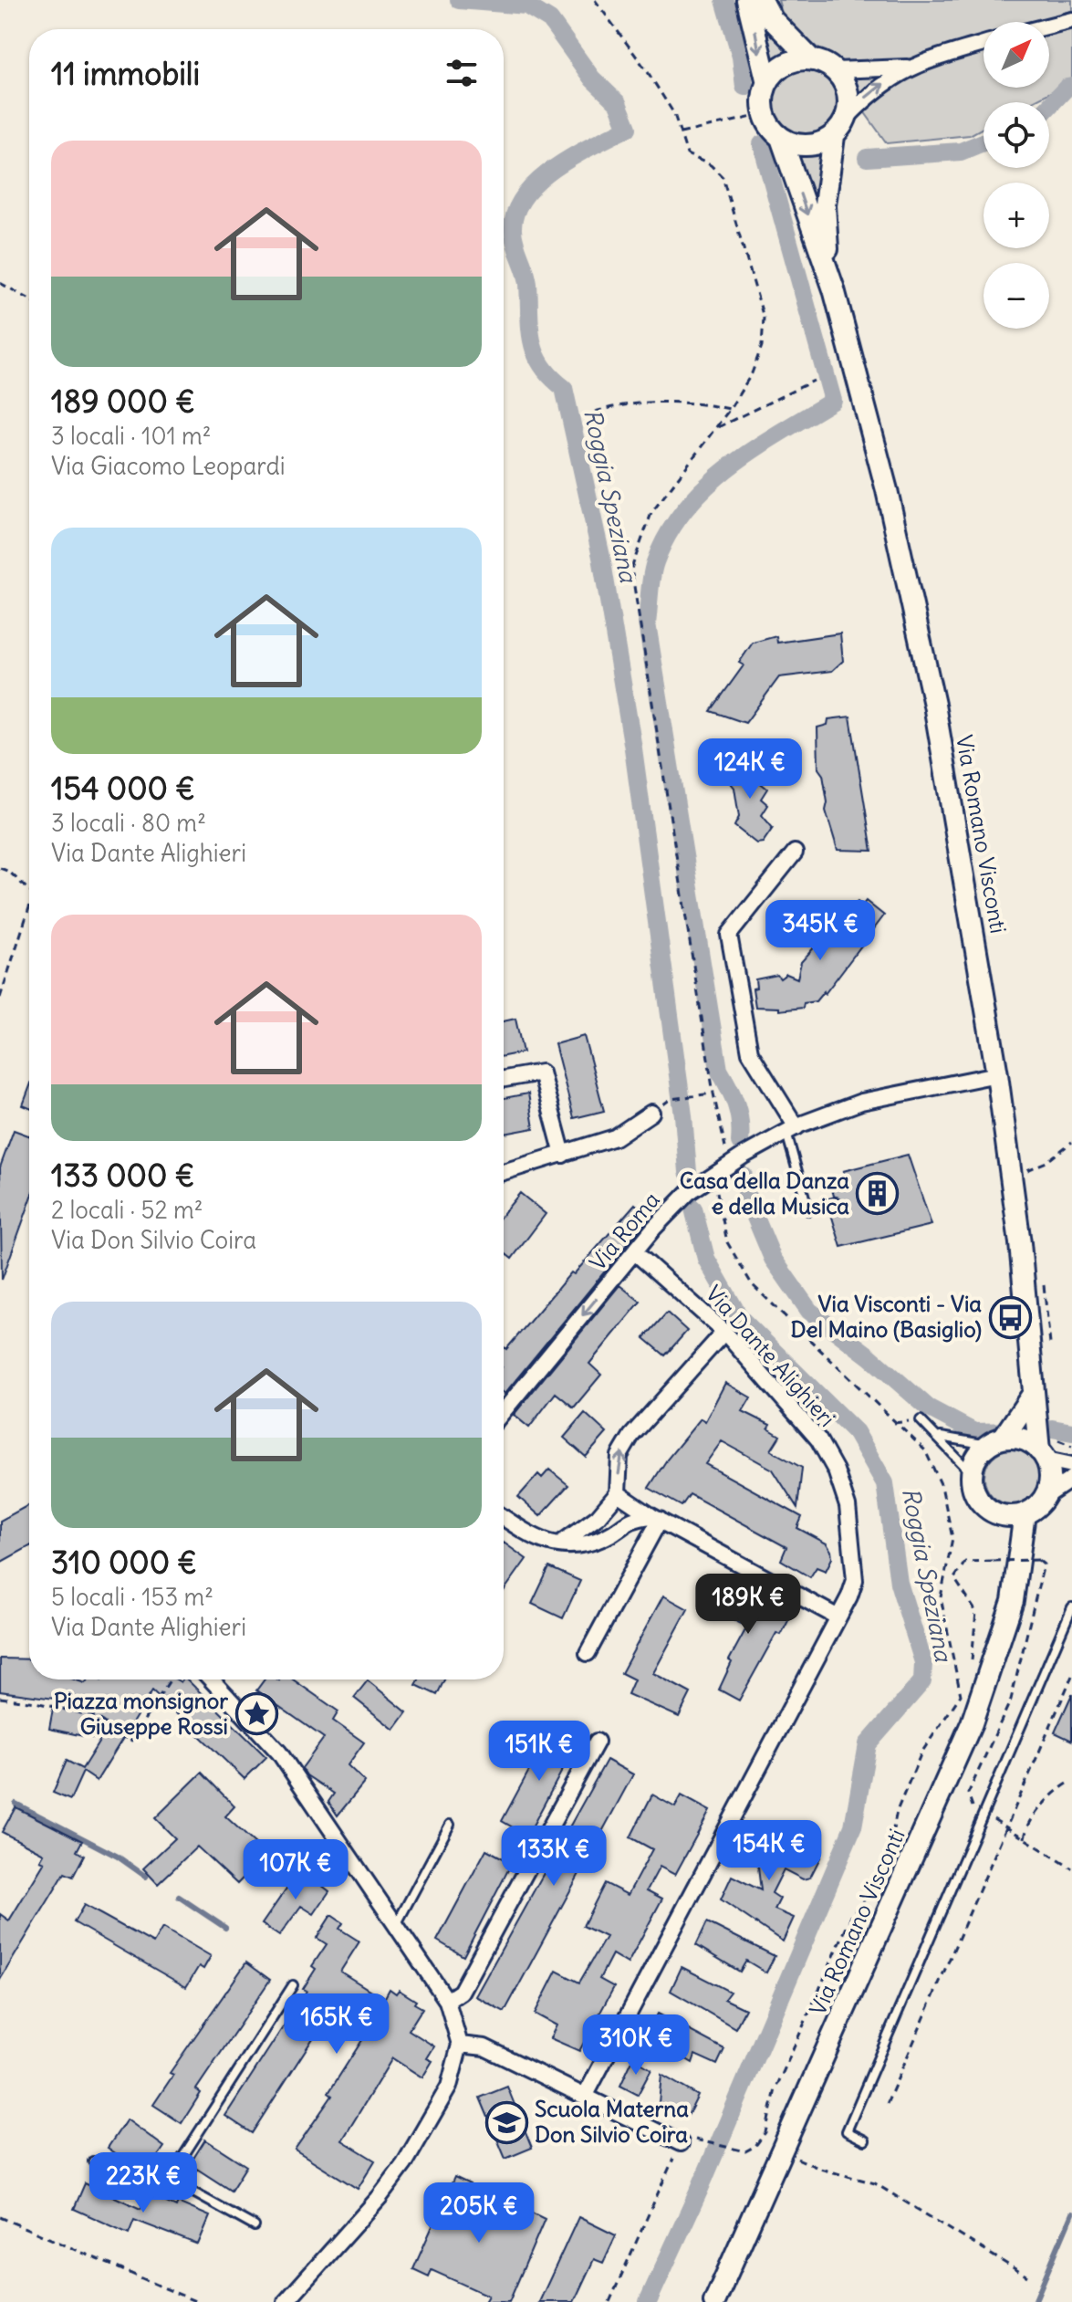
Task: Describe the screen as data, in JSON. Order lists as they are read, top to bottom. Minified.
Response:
{"streets":{"street":["Via Romano Visconti","Via Roma","Via Dante Alighieri"]},"crossings":[["Via Romano Visconti","Via Roma"],["Via Roma","Via Dante Alighieri"]],"water":["Roggia Speziana"],"places":{"building":["Casa della Danza e della Musica"],"bus stop":["Via Visconti - Via Del Maino (Basiglio)"],"place":["Piazza monsignor Giuseppe Rossi"],"school or university":["Scuola Materna Don Silvio Coira"]},"north":"top right","page":{"map_buttons":["+","−"],"heading":"11 immobili","list":[{"name":"189 000 €","note":"3 locali · 101 m² · Via Giacomo Leopardi"},{"name":"154 000 €","note":"3 locali · 80 m² · Via Dante Alighieri"},{"name":"133 000 €","note":"2 locali · 52 m² · Via Don Silvio Coira"},{"name":"310 000 €","note":"5 locali · 153 m² · Via Dante Alighieri"}],"price":["124K €","345K €","189K €","151K €","154K €","133K €","107K €","165K €","310K €","223K €","205K €"]}}
